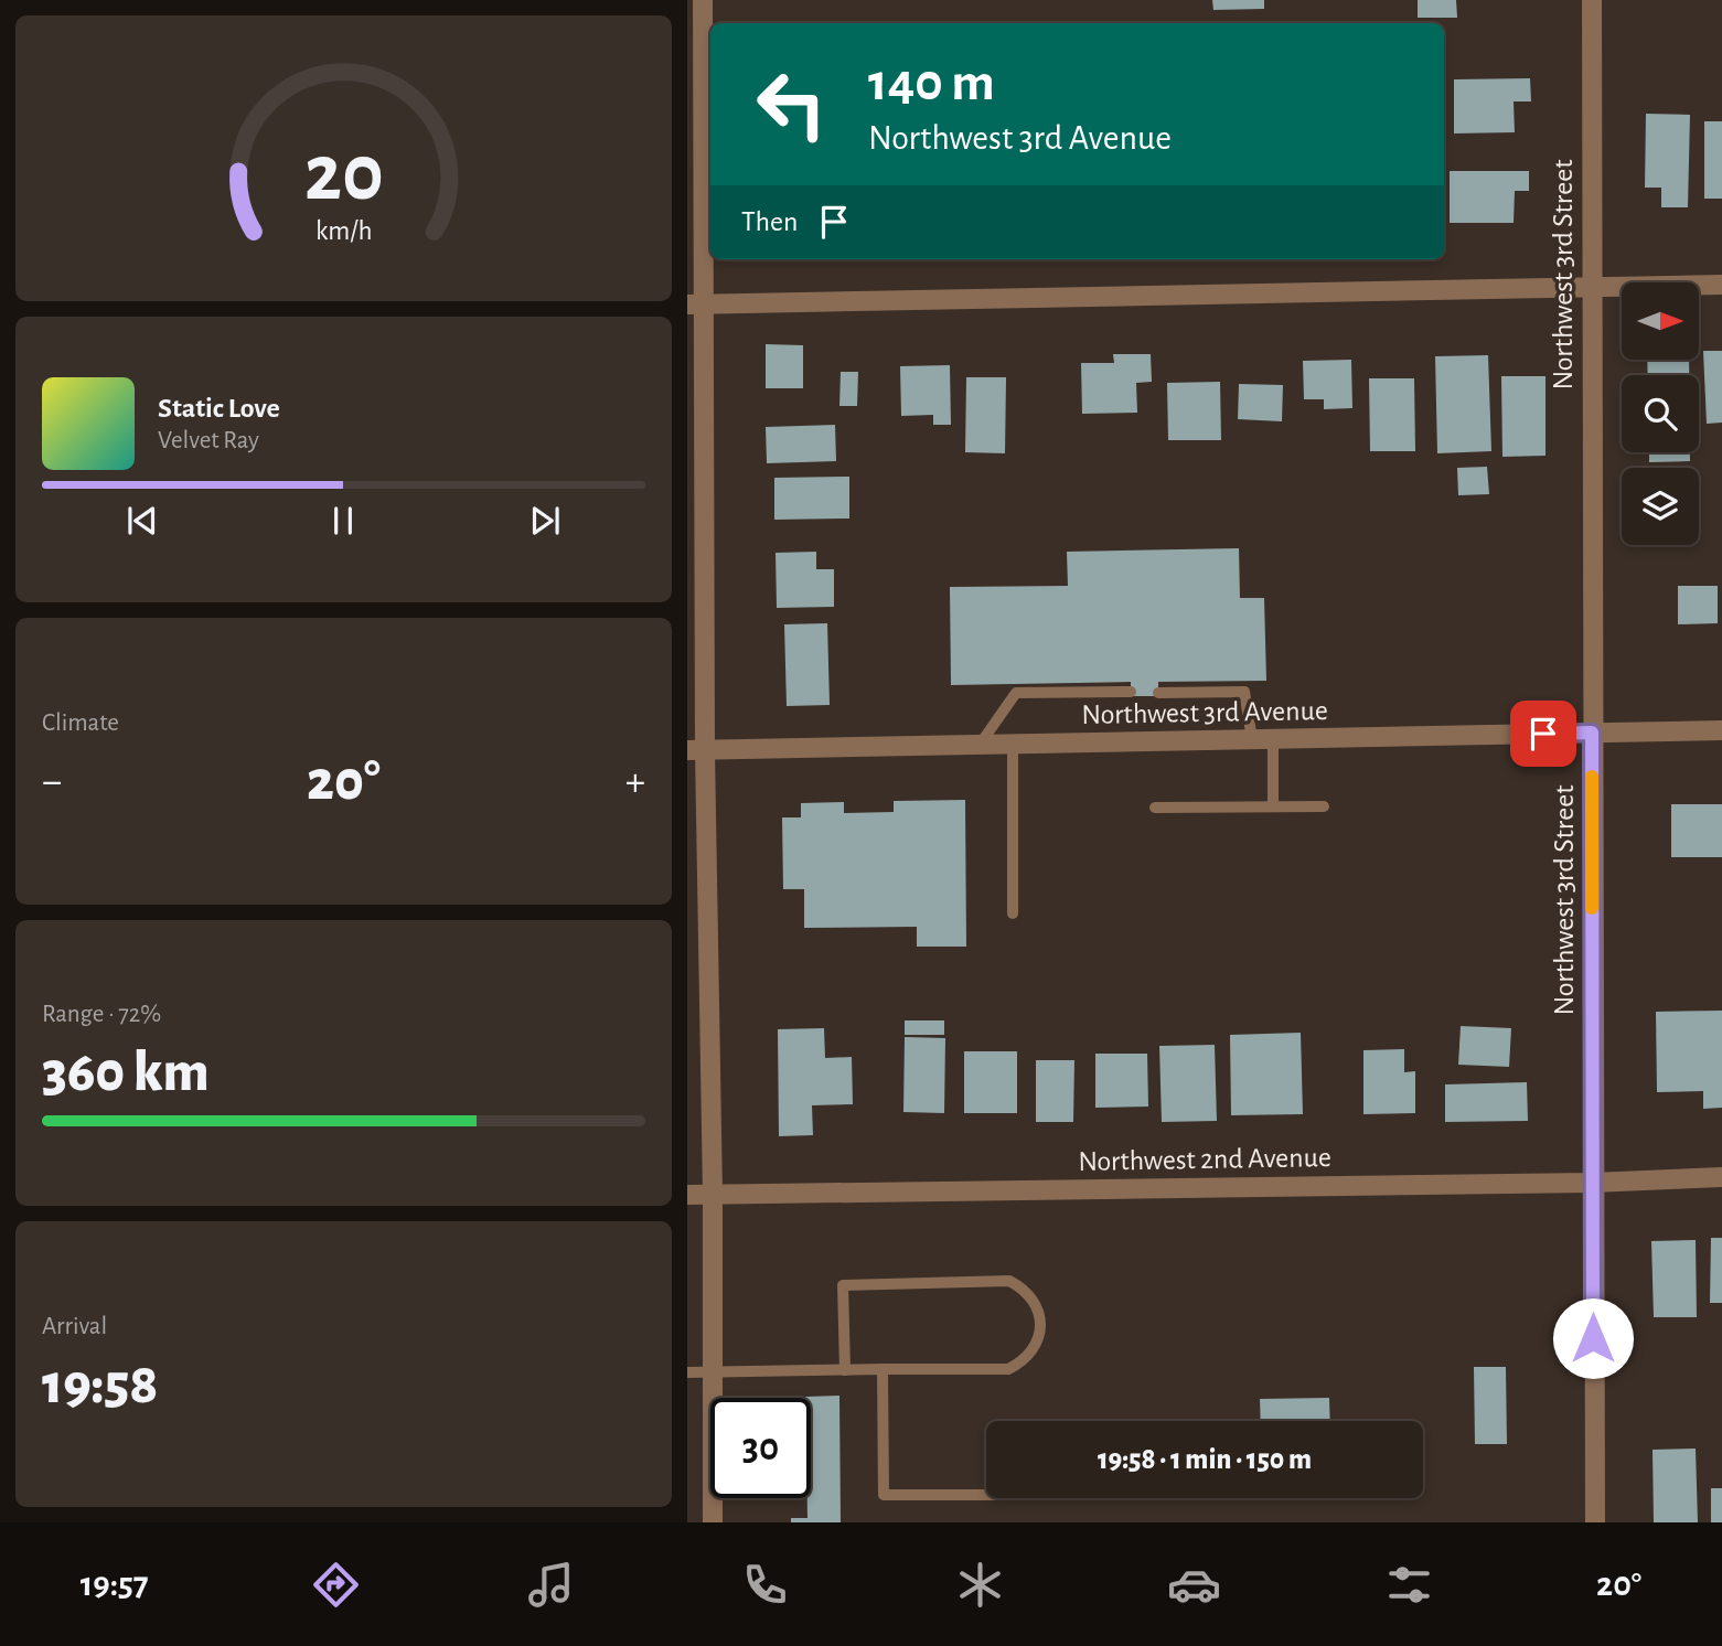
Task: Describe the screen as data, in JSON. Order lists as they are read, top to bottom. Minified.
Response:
{"streets":{"street":["Northwest 3rd Street","Northwest 3rd Avenue","Northwest 2nd Avenue"]},"crossings":[["Northwest 3rd Street","Northwest 3rd Avenue"],["Northwest 3rd Street","Northwest 2nd Avenue"]],"north":"right","page":{"turn":["140 m","Northwest 3rd Avenue"],"then":"Then","song":["Static Love","Velvet Ray"],"tile":["Climate",["Range · 72%","360 km"],["Arrival","19:58"]],"heat":["−","20°","+"],"limit":"30","trip":"19:58 · 1 min · 150 m","tabs":["19:57","20°"],"gauge":["20","km/h"]}}
